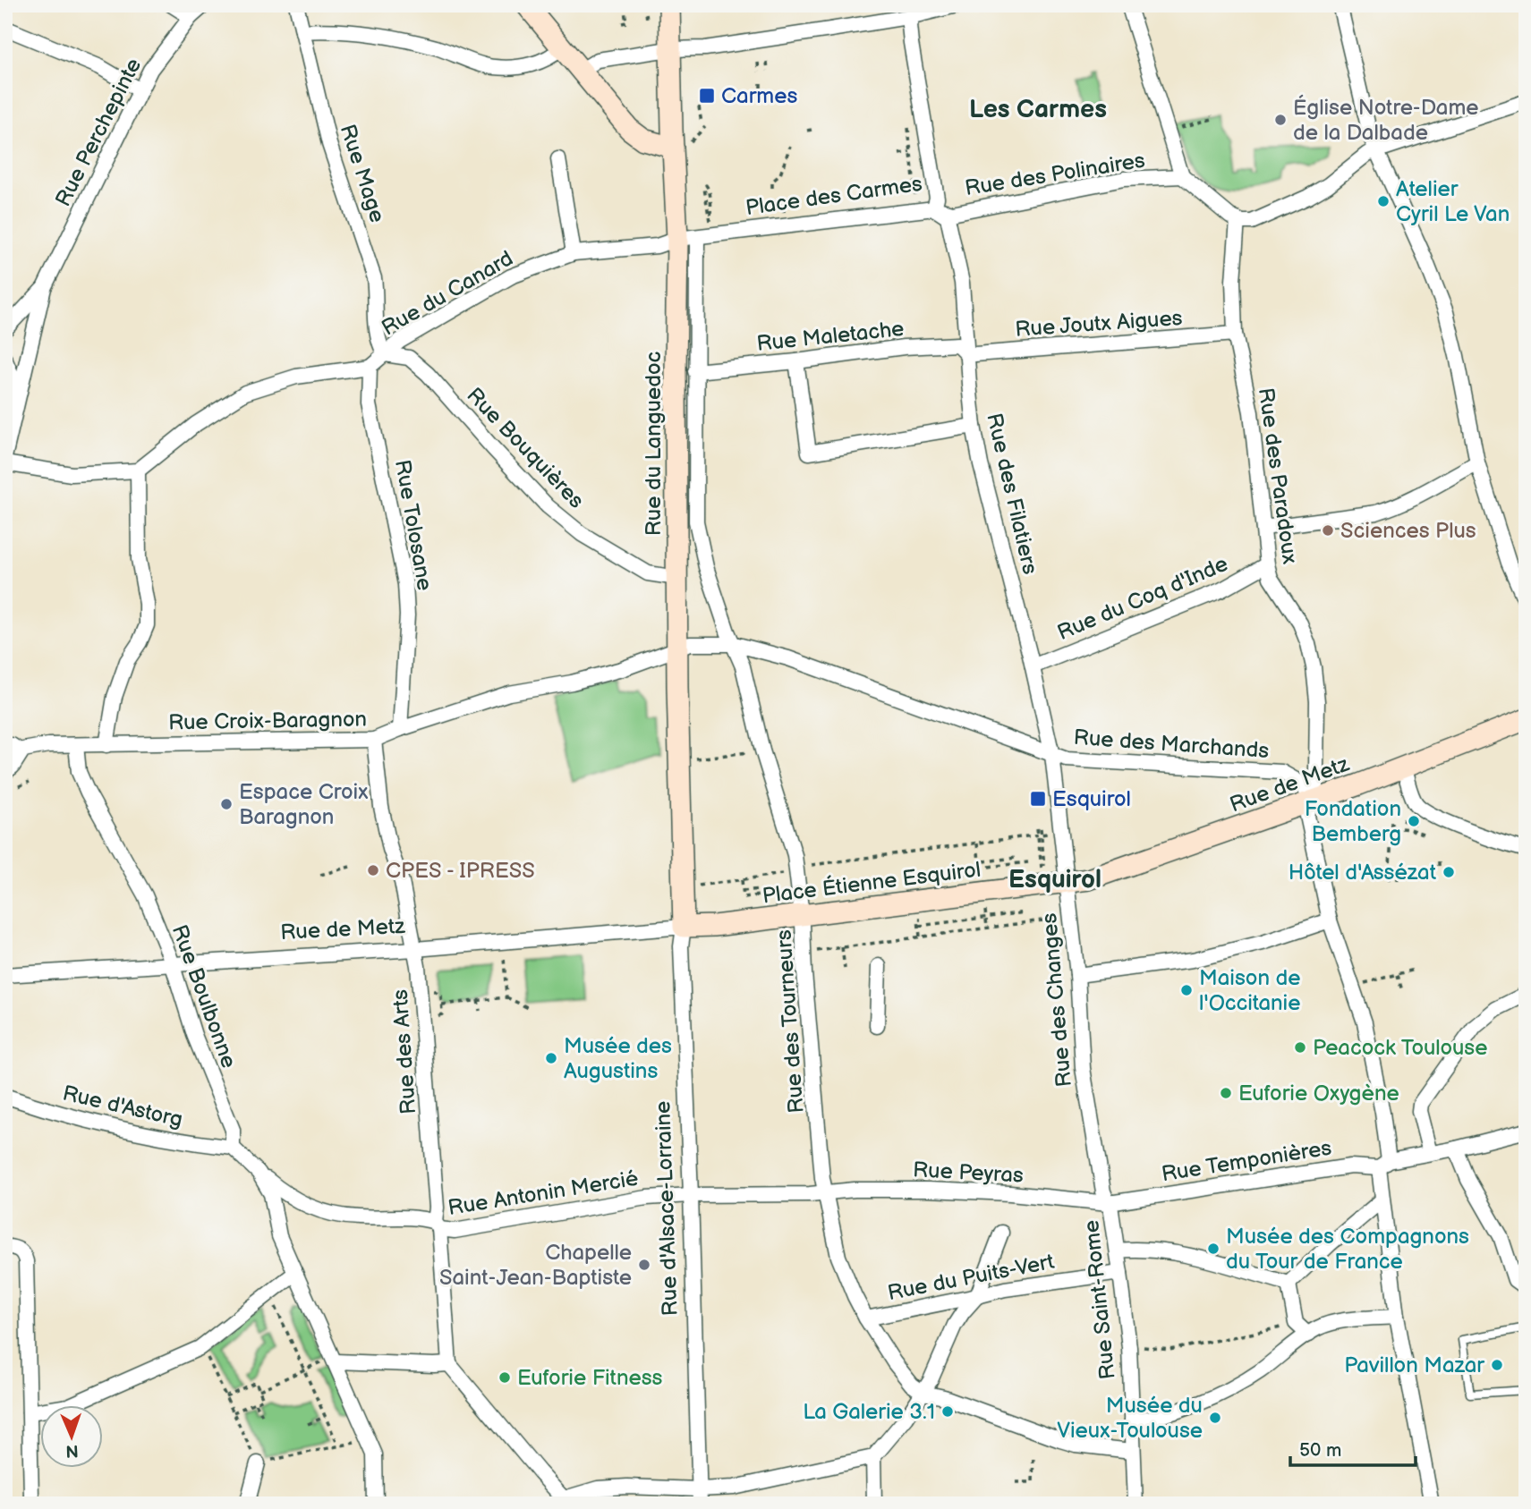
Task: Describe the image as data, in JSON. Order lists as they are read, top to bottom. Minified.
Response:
{"streets":{"street":["Rue Perchepinte","Rue Mage","Rue des Polinaires","Place des Carmes","Rue du Canard","Rue Joutx Aigues","Rue Maletache","Rue du Languedoc","Rue Bouquières","Rue des Paradoux","Rue des Filatiers","Rue Tolosane","Rue du Coq d'Inde","Rue Croix-Baragnon","Rue des Marchands","Rue de Metz","Place Étienne Esquirol","Rue Boulbonne","Rue des Changes","Rue des Tourneurs","Rue des Arts","Rue d'Astorg","Rue Temponières","Rue Peyras","Rue Antonin Mercié","Rue d'Alsace-Lorraine","Rue du Puits-Vert","Rue Saint-Rome"]},"crossings":[["Rue Mage","Rue du Canard"],["Rue Mage","Rue Bouquières"],["Rue des Polinaires","Place des Carmes"],["Rue des Polinaires","Rue des Filatiers"],["Place des Carmes","Rue du Canard"],["Place des Carmes","Rue du Languedoc"],["Place des Carmes","Rue des Filatiers"],["Rue du Canard","Rue du Languedoc"],["Rue du Canard","Rue Bouquières"],["Rue du Canard","Rue Tolosane"],["Rue Joutx Aigues","Rue Maletache"],["Rue Joutx Aigues","Rue des Paradoux"],["Rue Joutx Aigues","Rue des Filatiers"],["Rue Maletache","Rue du Languedoc"],["Rue Maletache","Rue des Filatiers"],["Rue du Languedoc","Rue Bouquières"],["Rue du Languedoc","Rue Croix-Baragnon"],["Rue du Languedoc","Rue des Tourneurs"],["Rue du Languedoc","Rue d'Alsace-Lorraine"],["Rue des Paradoux","Rue du Coq d'Inde"],["Rue des Paradoux","Rue des Marchands"],["Rue des Paradoux","Rue de Metz"],["Rue des Paradoux","Rue Temponières"],["Rue des Filatiers","Rue du Coq d'Inde"],["Rue des Filatiers","Rue des Marchands"],["Rue des Filatiers","Rue des Changes"],["Rue Tolosane","Rue Croix-Baragnon"],["Rue Croix-Baragnon","Rue des Marchands"],["Rue Croix-Baragnon","Rue Boulbonne"],["Rue Croix-Baragnon","Rue des Tourneurs"],["Rue Croix-Baragnon","Rue des Arts"],["Rue Croix-Baragnon","Rue d'Alsace-Lorraine"],["Rue des Marchands","Rue de Metz"],["Rue des Marchands","Rue des Changes"],["Rue de Metz","Place Étienne Esquirol"],["Rue de Metz","Rue Boulbonne"],["Rue de Metz","Rue des Changes"],["Rue de Metz","Rue des Arts"],["Rue de Metz","Rue d'Alsace-Lorraine"],["Place Étienne Esquirol","Rue des Changes"],["Place Étienne Esquirol","Rue des Tourneurs"],["Place Étienne Esquirol","Rue d'Alsace-Lorraine"],["Rue Boulbonne","Rue d'Astorg"],["Rue des Changes","Rue Temponières"],["Rue des Changes","Rue Peyras"],["Rue des Changes","Rue Saint-Rome"],["Rue des Tourneurs","Rue Peyras"],["Rue des Tourneurs","Rue du Puits-Vert"],["Rue des Arts","Rue Antonin Mercié"],["Rue Temponières","Rue Peyras"],["Rue Temponières","Rue Saint-Rome"],["Rue Peyras","Rue Antonin Mercié"],["Rue Peyras","Rue d'Alsace-Lorraine"],["Rue Peyras","Rue Saint-Rome"],["Rue Antonin Mercié","Rue d'Alsace-Lorraine"],["Rue du Puits-Vert","Rue Saint-Rome"]],"districts":["Les Carmes","Esquirol"],"places":{"transit":["Carmes","Esquirol"],"other":["Église Notre-Dame de la Dalbade","Atelier Cyril Le Van","Sciences Plus","Espace Croix Baragnon","Fondation Bemberg","CPES - IPRESS","Hôtel d'Assézat","Maison de l'Occitanie","Peacock Toulouse","Musée des Augustins","Euforie Oxygène","Musée des Compagnons du Tour de France","Chapelle Saint-Jean-Baptiste","Pavillon Mazar","Euforie Fitness","La Galerie 3.1","Musée du Vieux-Toulouse"]},"scale_bar":"50 m","north":"bottom"}
